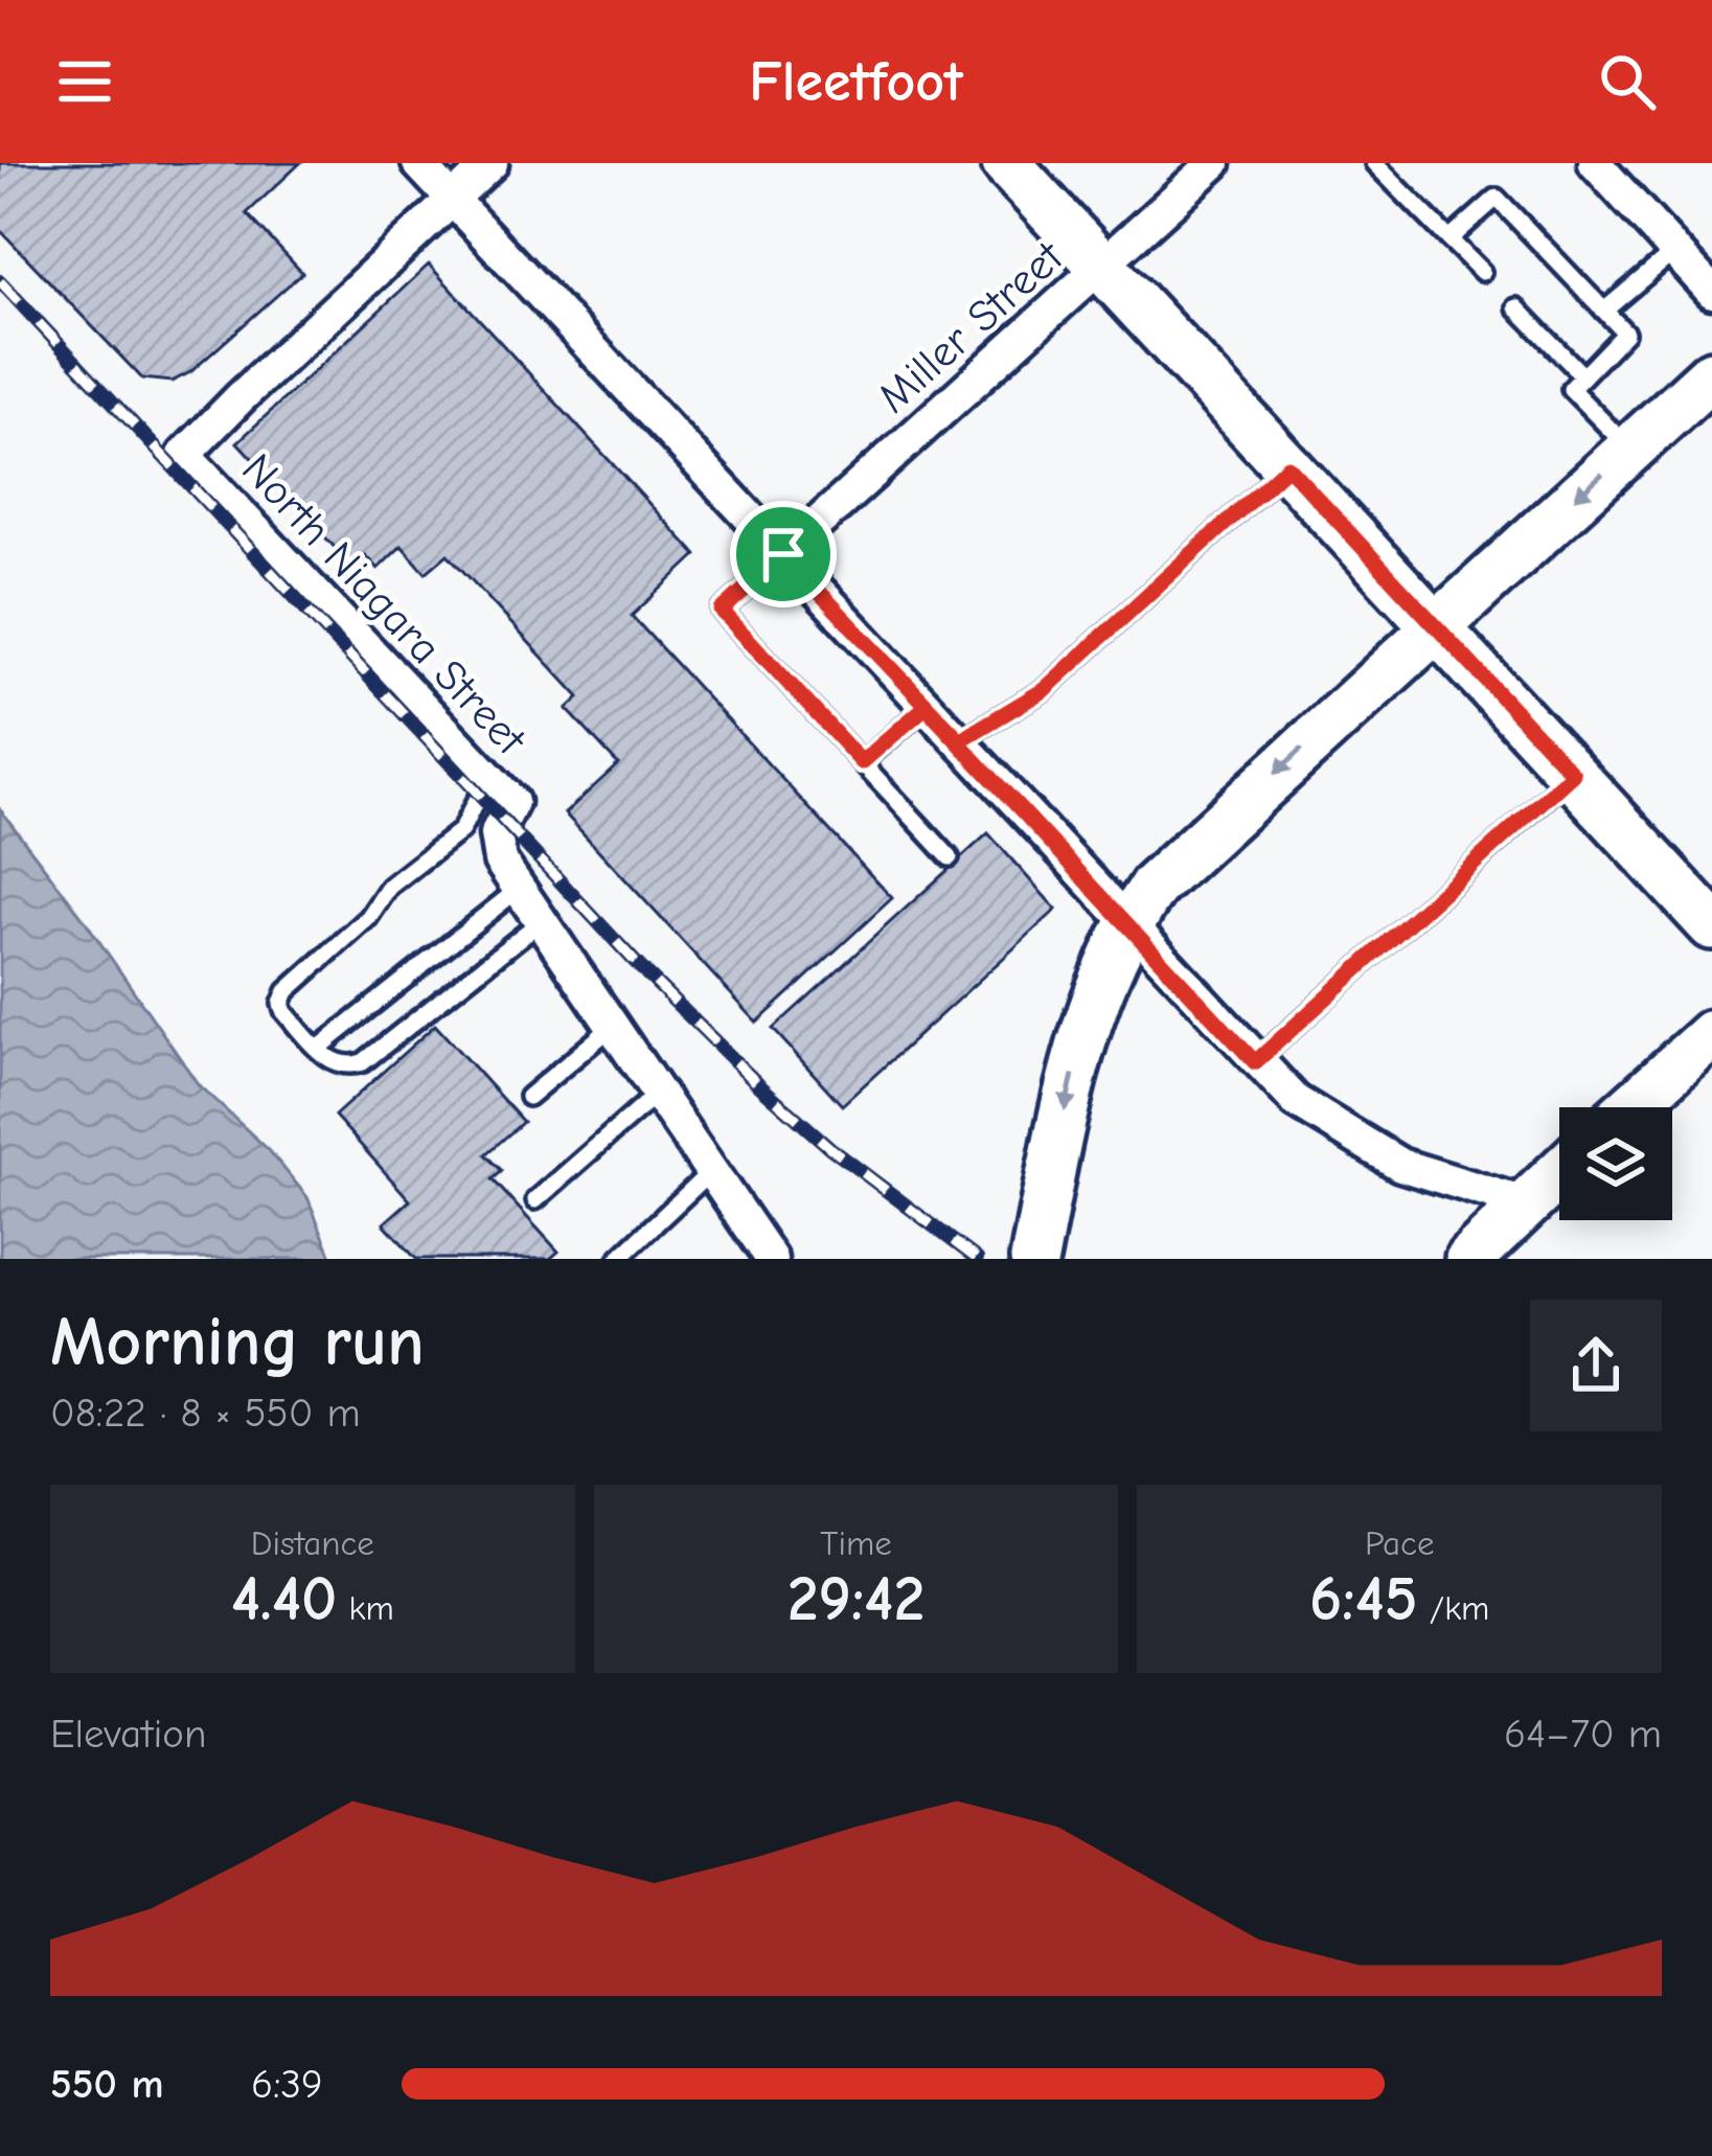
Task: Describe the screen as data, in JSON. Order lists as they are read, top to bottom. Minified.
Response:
{"streets":{"street":["Miller Street","North Niagara Street"]},"page":{"header":"Fleetfoot","heading":["Morning run","08:22 · 8 × 550 m"],"stats":[["Distance","4.40 km"],["Time","29:42"],["Pace","6:45 /km"]],"chart":["Elevation","64–70 m"],"list":[{"name":"550 m","note":"6:39"}]}}
